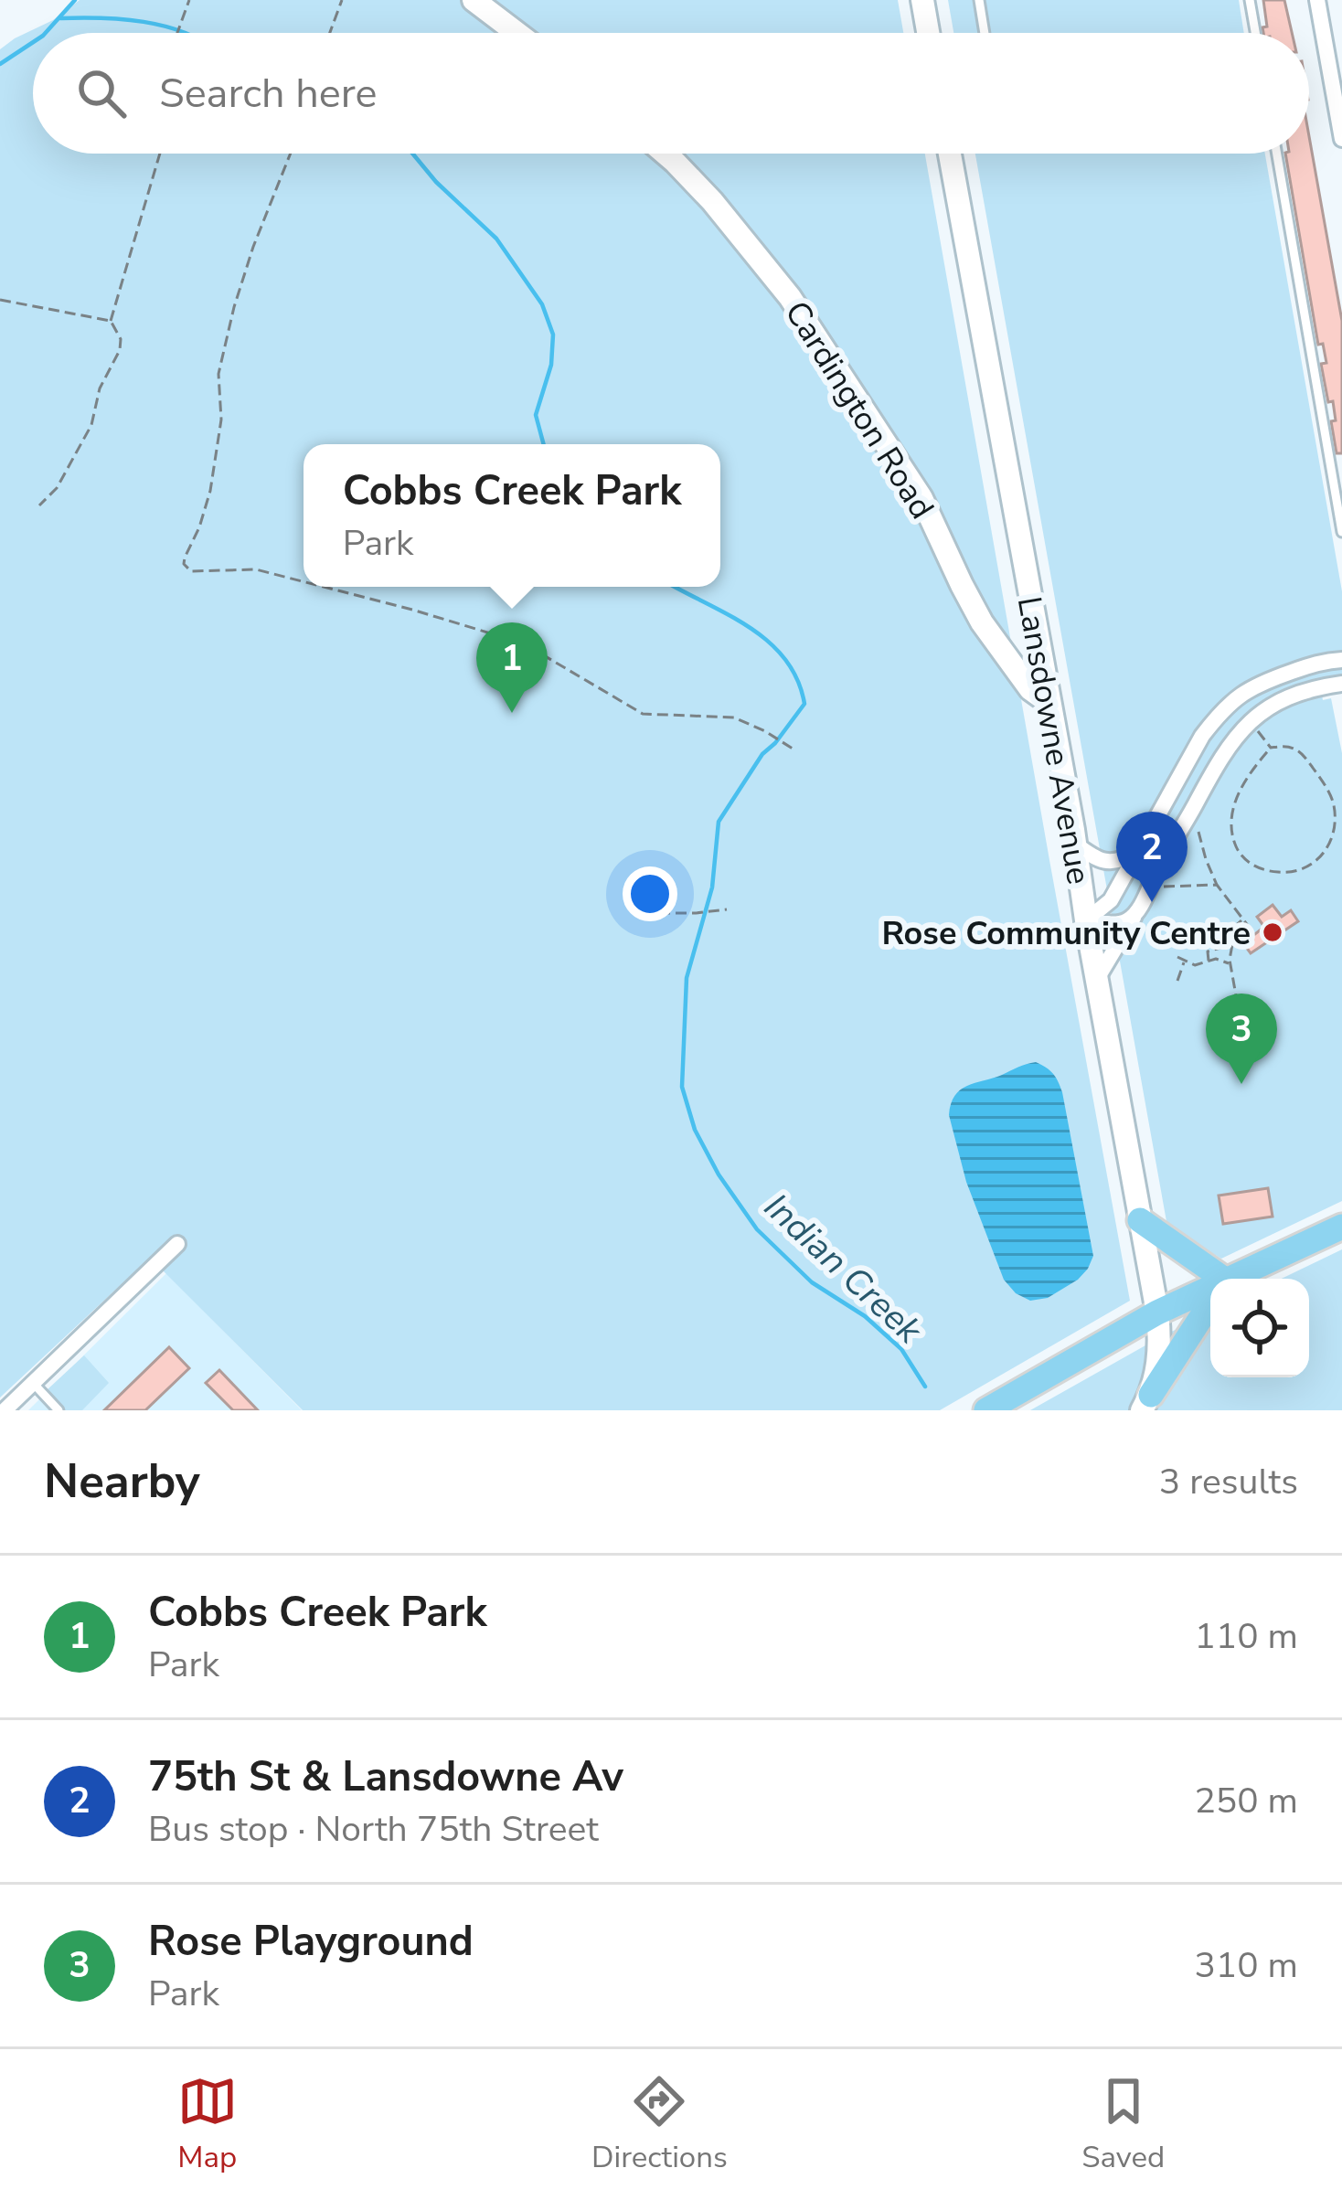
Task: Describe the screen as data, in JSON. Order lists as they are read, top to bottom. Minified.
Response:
{"streets":{"main road":["Cardington Road","Lansdowne Avenue"]},"crossings":[["Cardington Road","Lansdowne Avenue"]],"water":["Indian Creek"],"places":["Rose Community Centre"],"page":{"search":"Search here","popup":["Cobbs Creek Park","Park"],"pins":["1","2","3"],"heading":["Nearby","3 results"],"list":[{"mark":"1","name":"Cobbs Creek Park","note":"Park","value":"110 m"},{"mark":"2","name":"75th St & Lansdowne Av","note":"Bus stop · North 75th Street","value":"250 m"},{"mark":"3","name":"Rose Playground","note":"Park","value":"310 m"}],"nav":["Map","Directions","Saved"]}}
